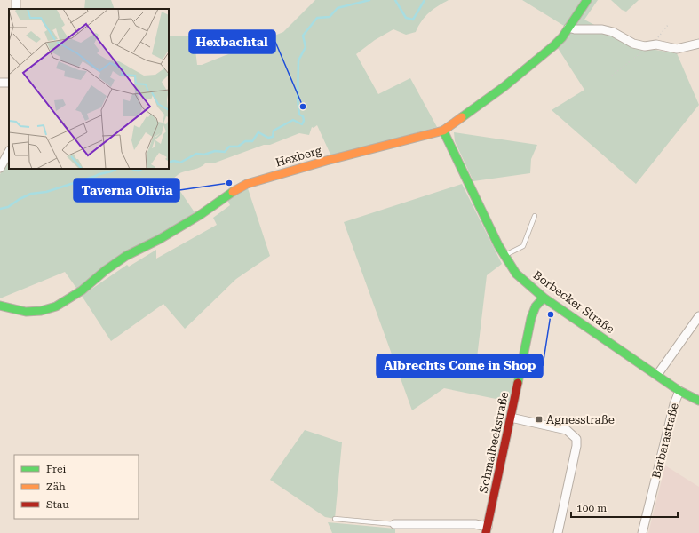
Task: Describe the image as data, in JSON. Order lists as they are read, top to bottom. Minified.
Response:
{"streets":{"street":["Hexberg","Borbecker Straße","Barbarastraße","Schmalbeekstraße"]},"crossings":[["Hexberg","Borbecker Straße"],["Borbecker Straße","Barbarastraße"],["Borbecker Straße","Schmalbeekstraße"]],"places":{"other":["Hexbachtal","Taverna Olivia","Albrechts Come in Shop"],"transit":["Agnesstraße"]},"legend":["Frei","Zäh","Stau"],"scale_bar":"100 m"}
